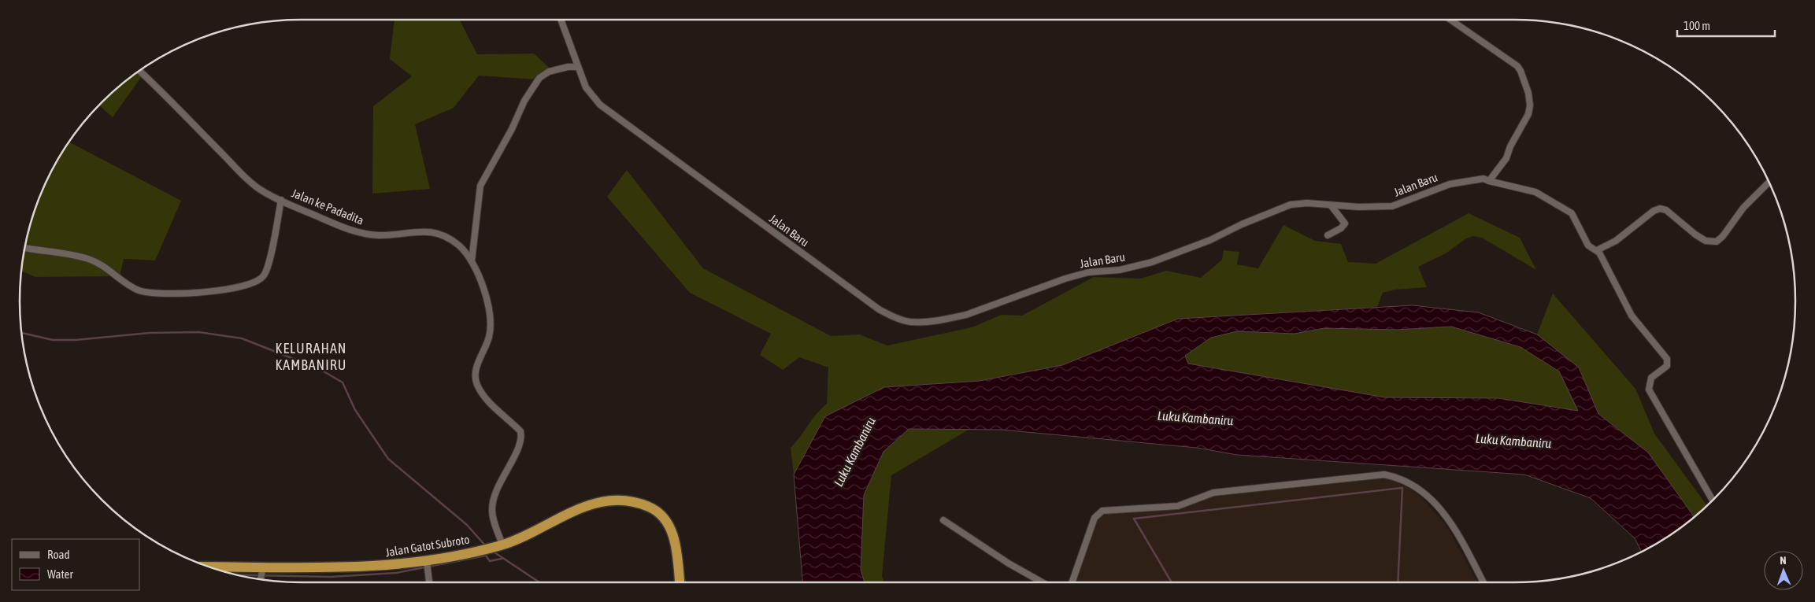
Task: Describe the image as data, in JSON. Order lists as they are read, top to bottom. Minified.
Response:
{"streets":{"highway":["Jalan Gatot Subroto"],"street":["Jalan Baru","Jalan ke Padadita"]},"crossings":[["Jalan ke Padadita","Jalan Gatot Subroto"]],"districts":["KELURAHAN KAMBANIRU"],"water":["Luku Kambaniru"],"legend":["Road","Water"],"scale_bar":"100 m","north":"top"}
